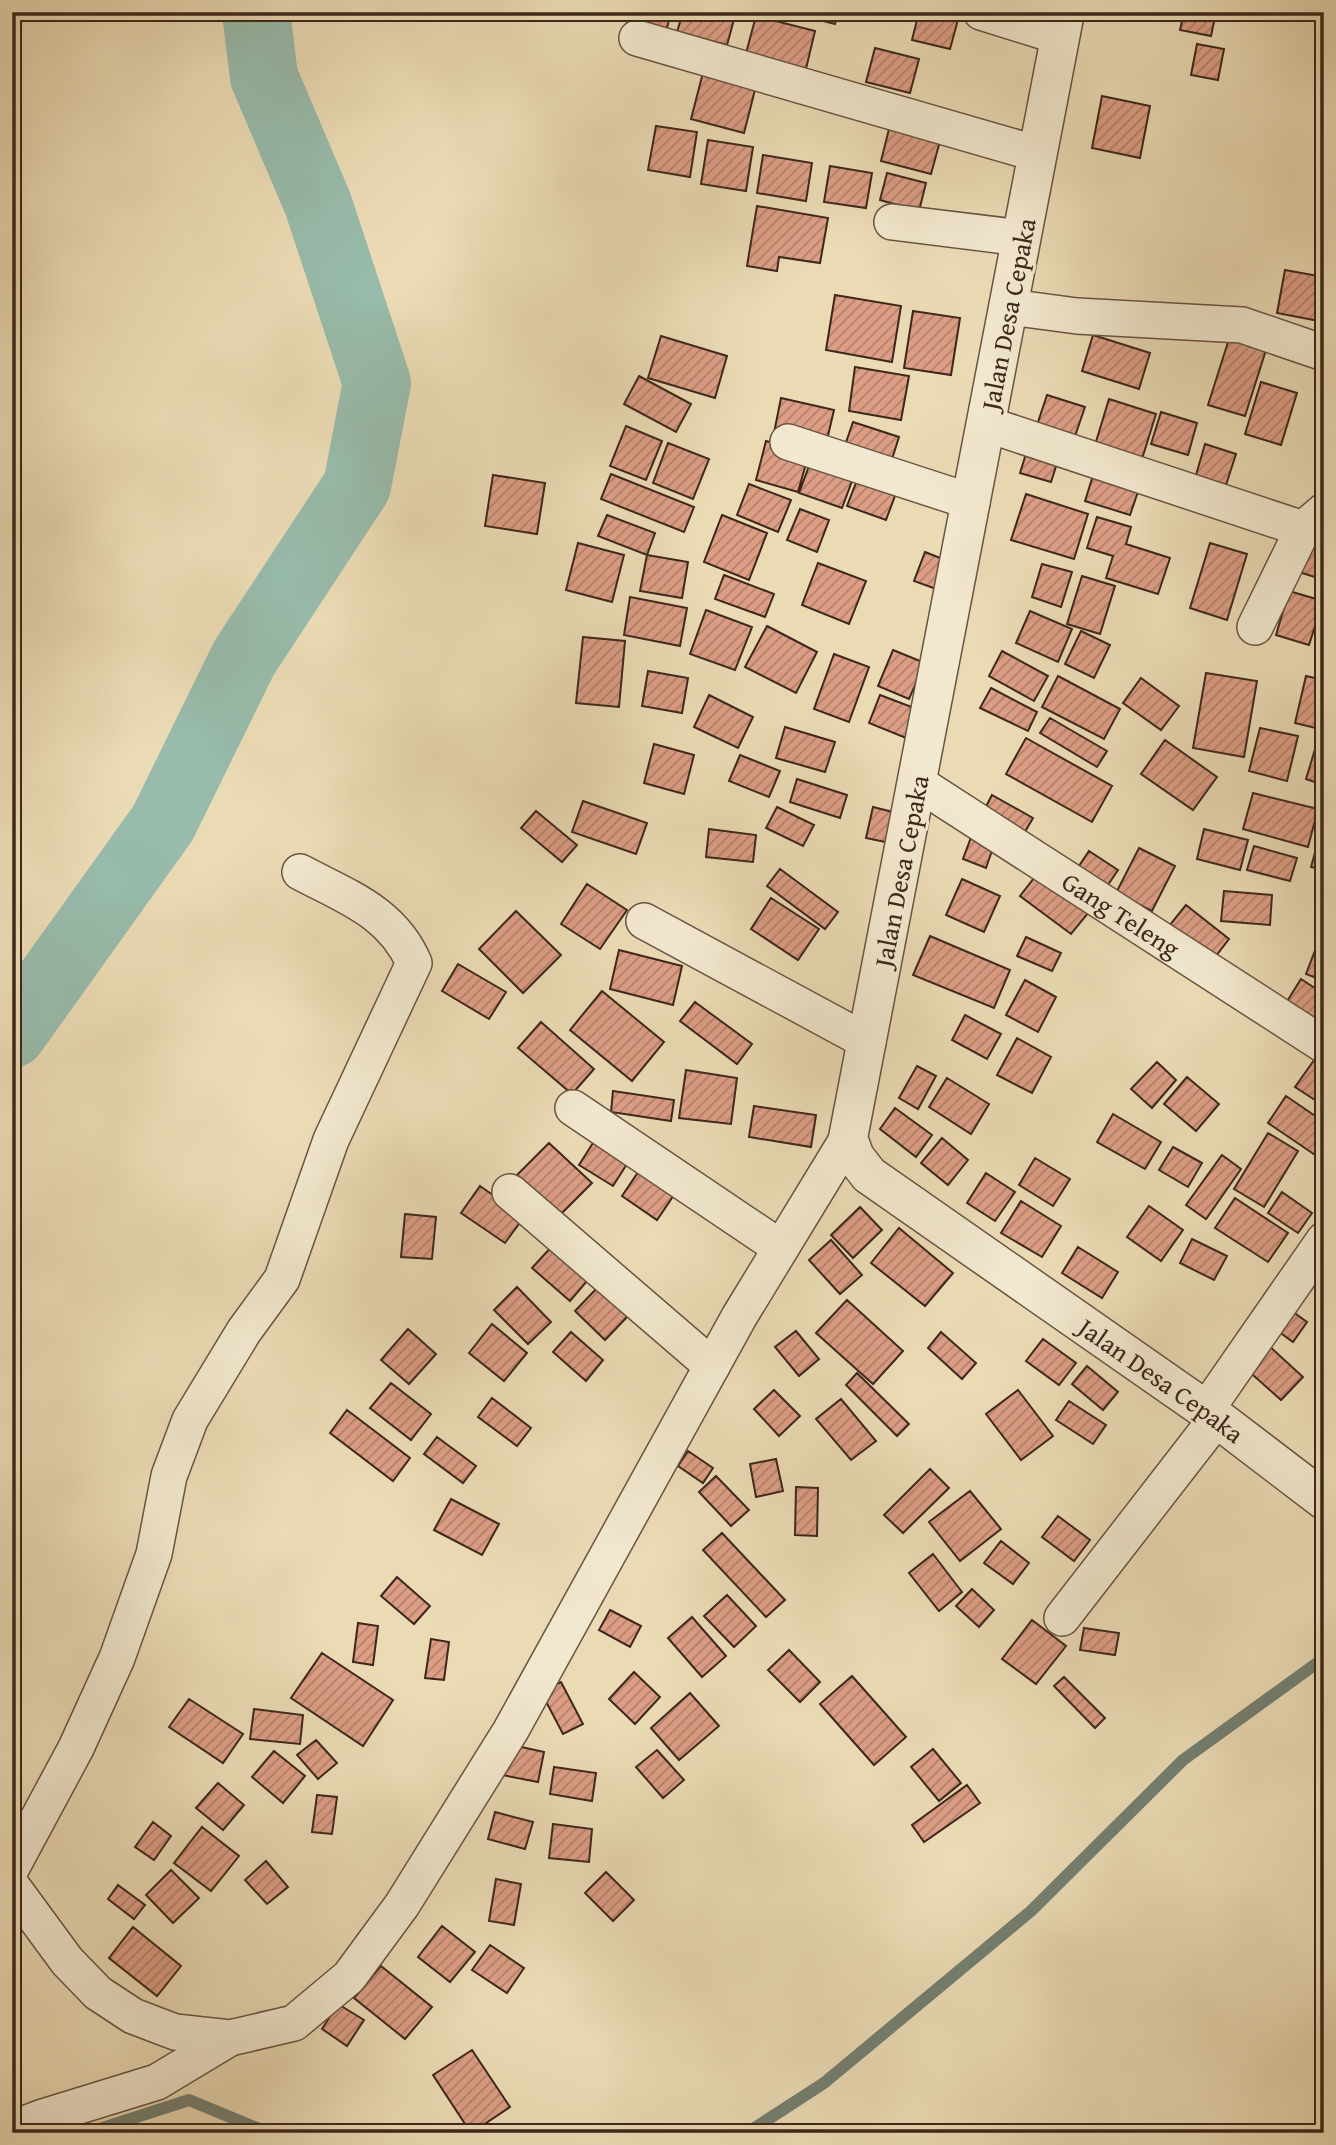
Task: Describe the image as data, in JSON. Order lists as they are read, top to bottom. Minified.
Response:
{"streets":{"street":["Jalan Desa Cepaka","Gang Teleng"]},"crossings":[["Jalan Desa Cepaka","Gang Teleng"]]}
